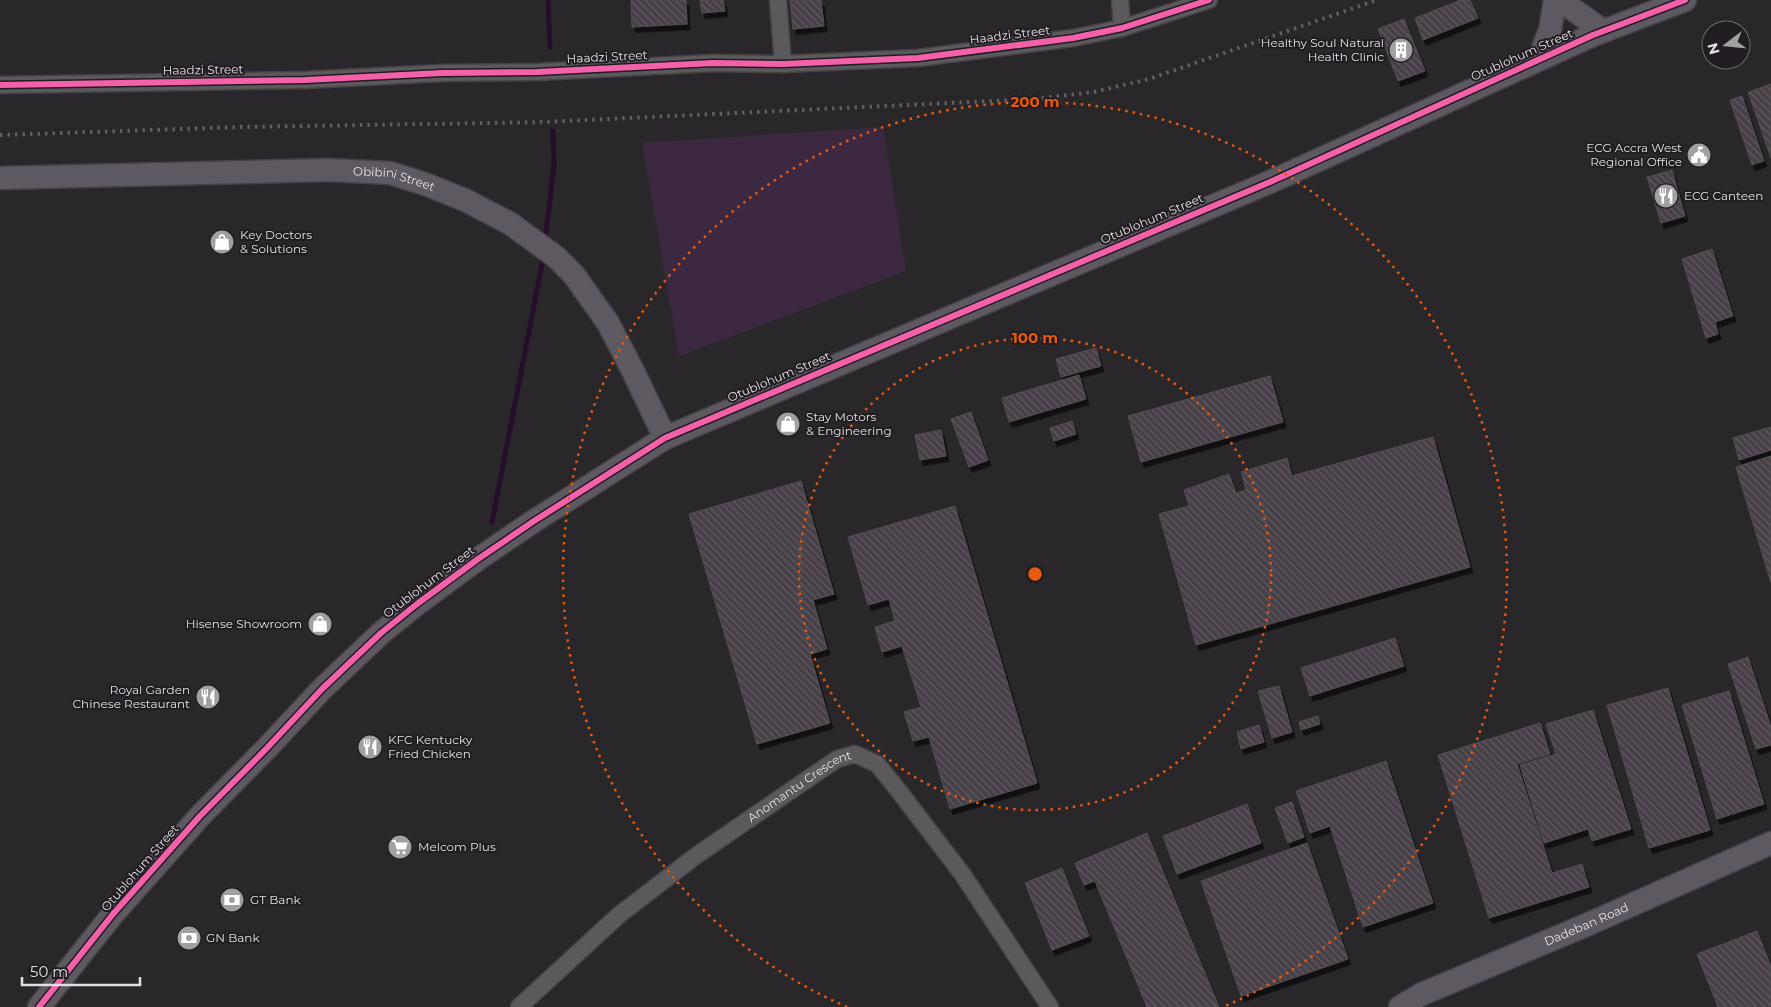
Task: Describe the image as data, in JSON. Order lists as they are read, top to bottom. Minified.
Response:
{"streets":{"street":["Haadzi Street","Otublohum Street","Obibini Street","Anomantu Crescent","Dadeban Road"]},"crossings":[["Otublohum Street","Obibini Street"]],"places":{"building":["Healthy Soul Natural Health Clinic"],"public building":["ECG Accra West Regional Office"],"restaurant":["ECG Canteen","Royal Garden Chinese Restaurant","KFC Kentucky Fried Chicken"],"shop":["Key Doctors & Solutions","Stay Motors & Engineering","Hisense Showroom"],"supermarket":["Melcom Plus"],"bank":["GT Bank","GN Bank"]},"scale_bar":"50 m","north":"left","rings":["200 m","100 m"]}
